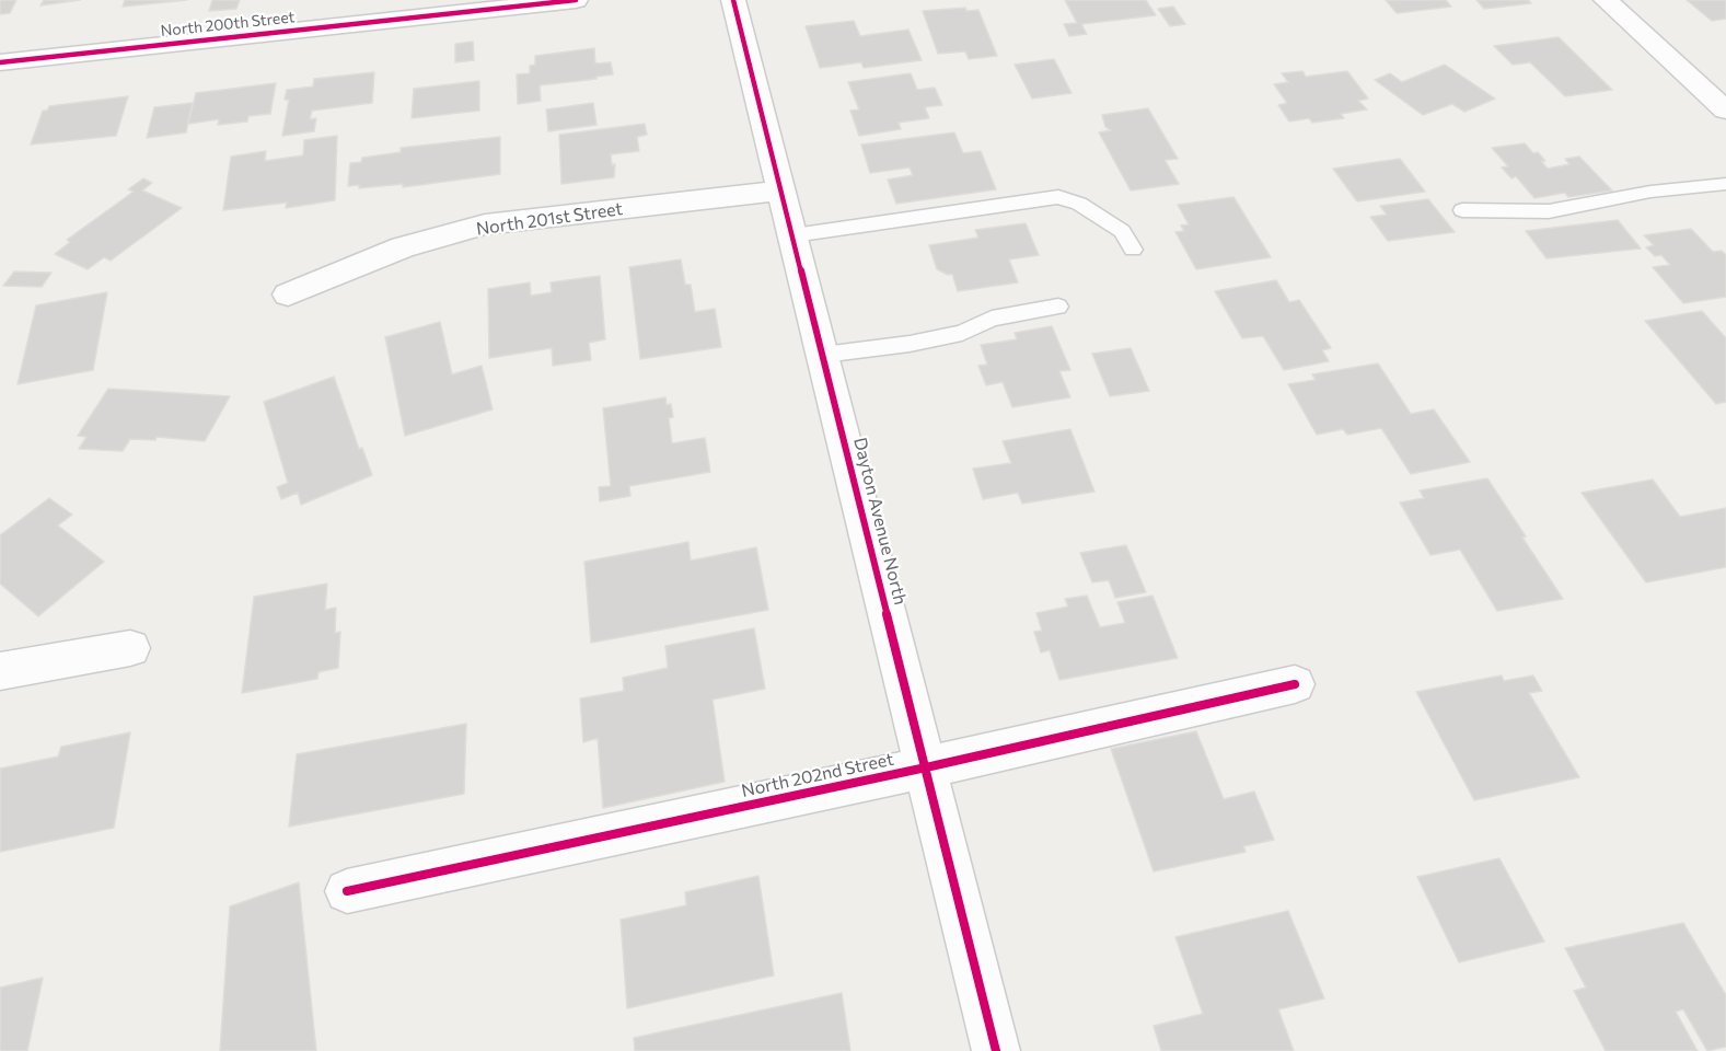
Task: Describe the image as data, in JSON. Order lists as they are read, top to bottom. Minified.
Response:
{"streets":{"street":["North 200th Street","North 201st Street","Dayton Avenue North","North 202nd Street"]},"crossings":[["North 201st Street","Dayton Avenue North"],["Dayton Avenue North","North 202nd Street"]]}
